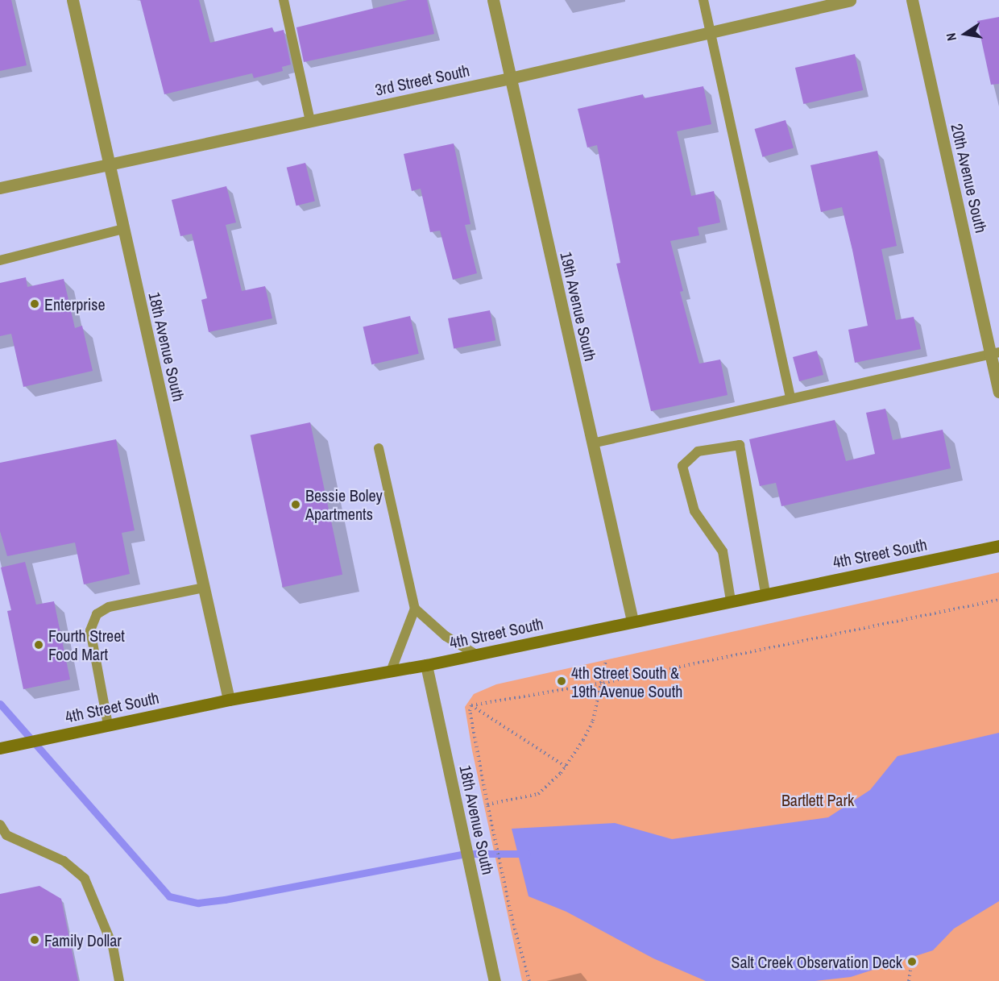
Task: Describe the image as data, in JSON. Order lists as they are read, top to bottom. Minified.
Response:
{"streets":{"main road":["4th Street South"],"street":["3rd Street South","20th Avenue South","19th Avenue South","18th Avenue South"]},"crossings":[["3rd Street South","19th Avenue South"],["3rd Street South","18th Avenue South"],["19th Avenue South","4th Street South"],["18th Avenue South","4th Street South"]],"parks":["Bartlett Park"],"places":["Enterprise","Bessie Boley Apartments","Fourth Street Food Mart","4th Street South & 19th Avenue South","Family Dollar","Salt Creek Observation Deck"],"north":"left"}
